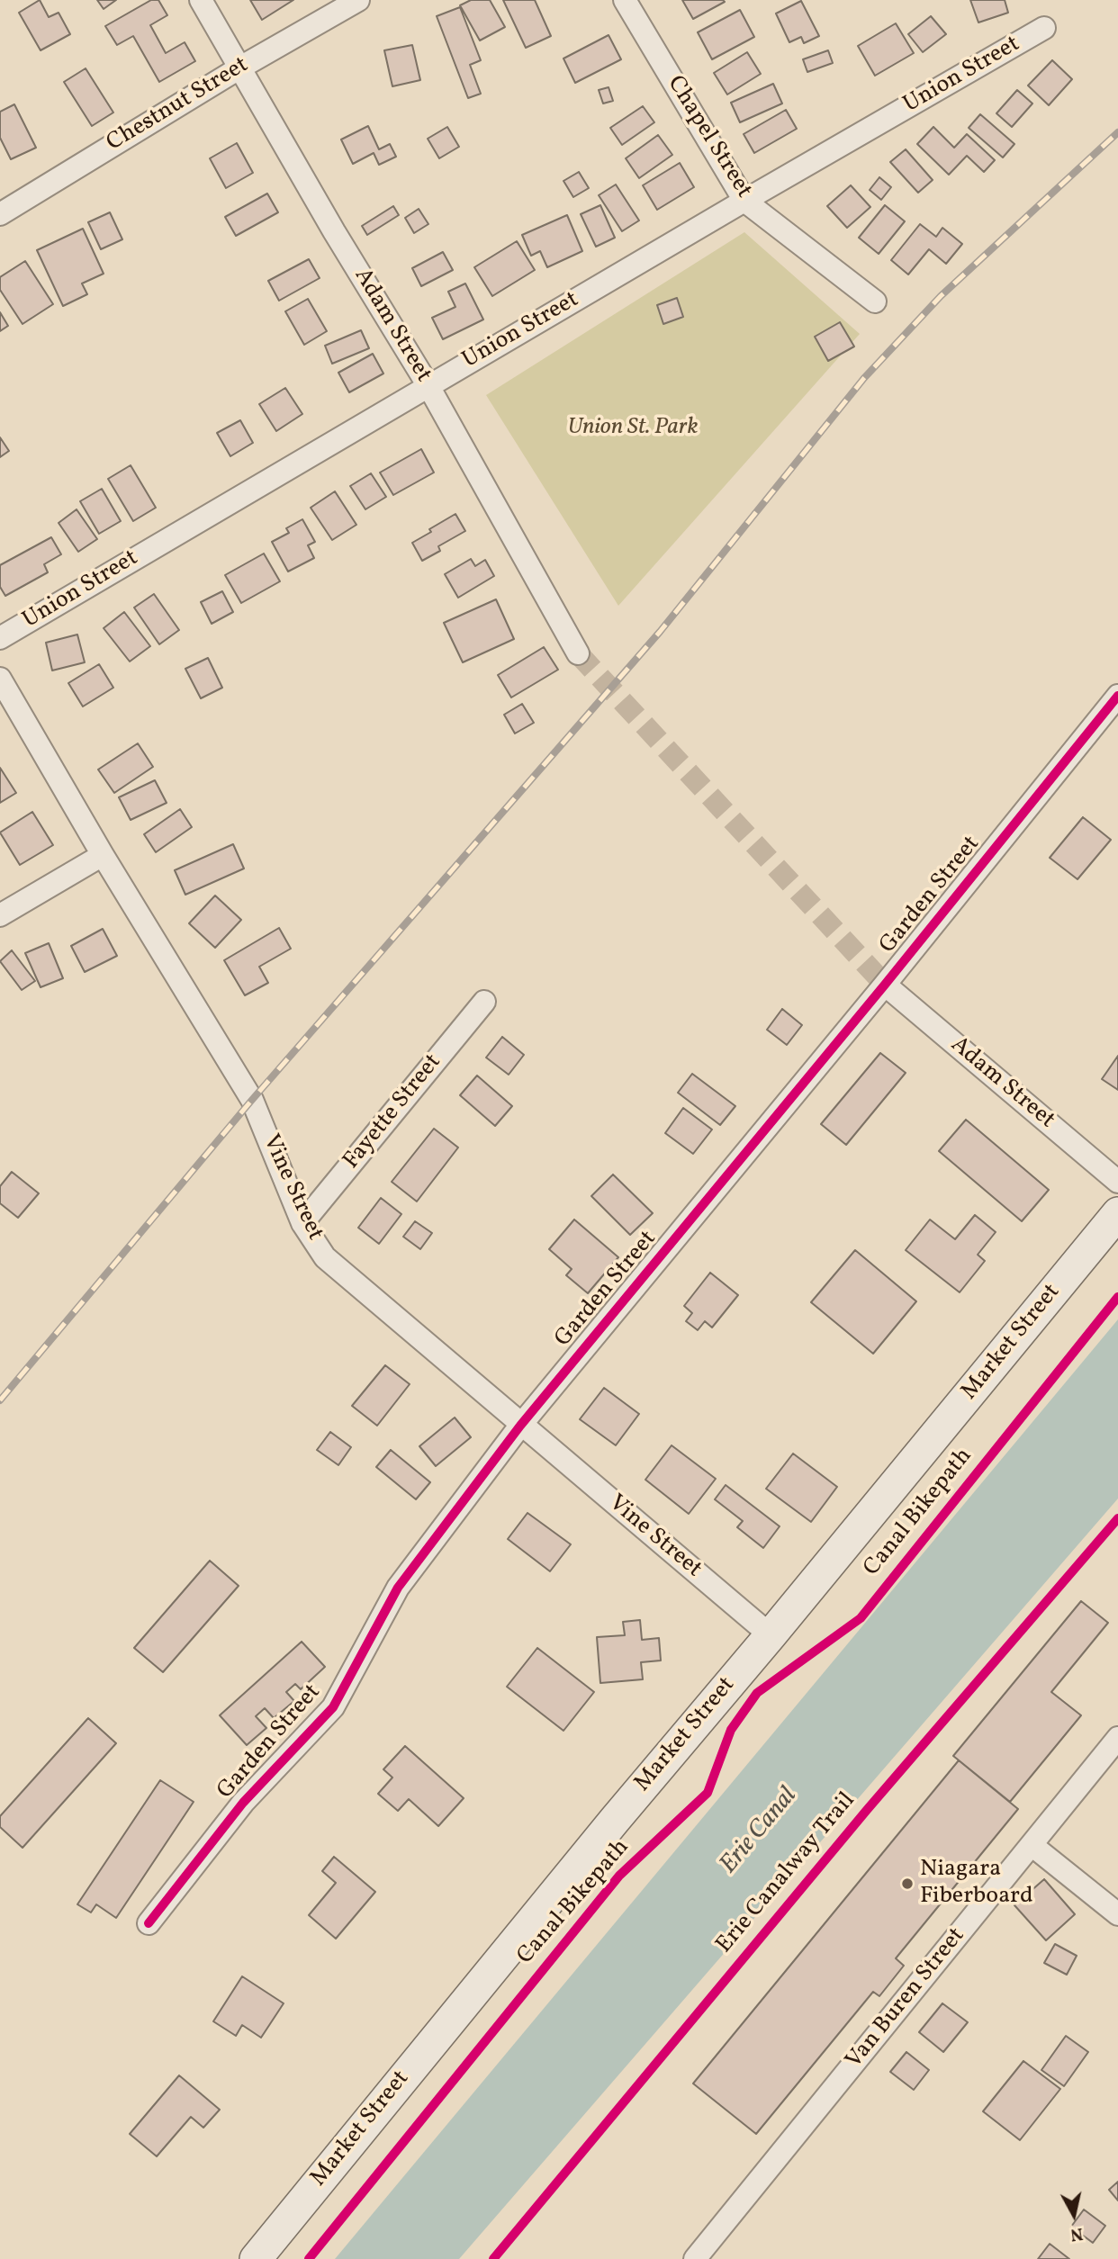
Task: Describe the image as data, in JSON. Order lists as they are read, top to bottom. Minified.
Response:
{"streets":{"street":["Union Street","Chestnut Street","Chapel Street","Adam Street","Garden Street","Fayette Street","Vine Street","Market Street","Van Buren Street"],"cycle path":["Canal Bikepath","Erie Canalway Trail"]},"crossings":[["Union Street","Chapel Street"],["Union Street","Adam Street"],["Chestnut Street","Adam Street"],["Adam Street","Garden Street"],["Garden Street","Vine Street"],["Fayette Street","Vine Street"],["Vine Street","Market Street"]],"water":["Erie Canal"],"parks":["Union St. Park"],"places":["Niagara Fiberboard"],"north":"bottom"}
